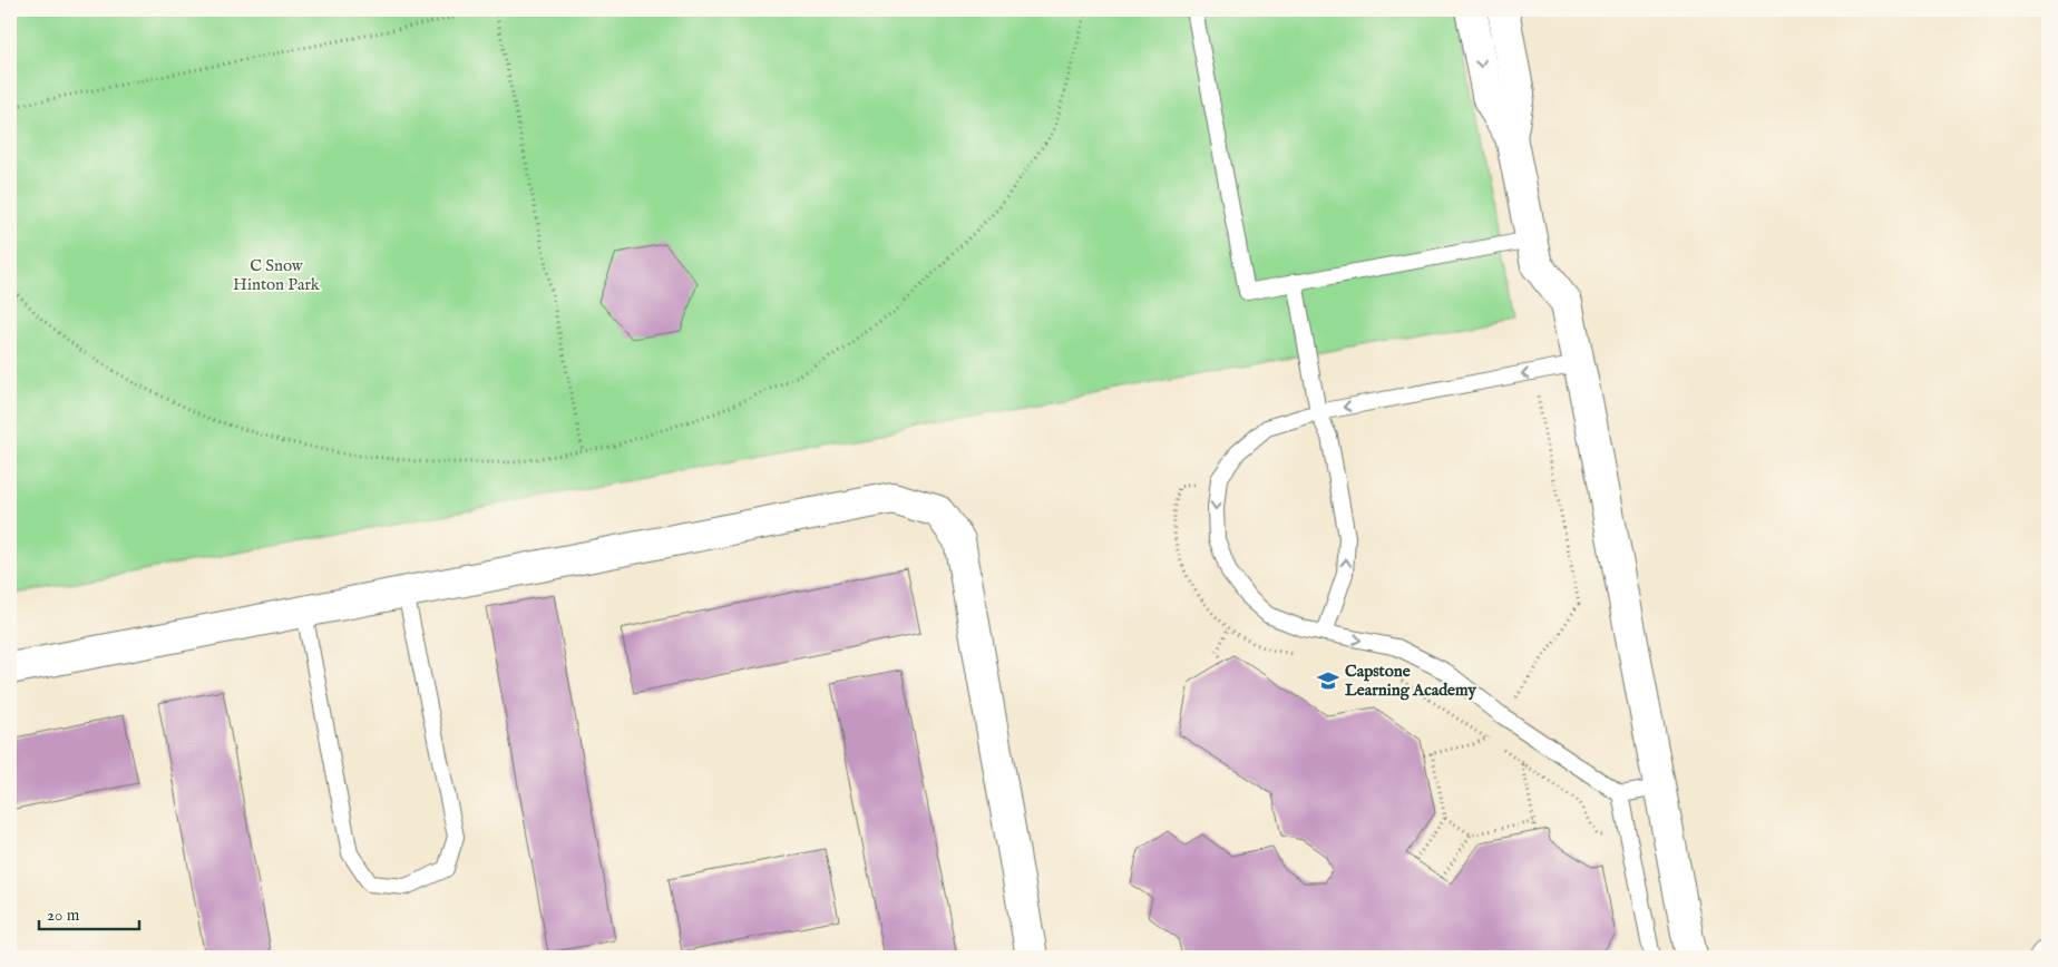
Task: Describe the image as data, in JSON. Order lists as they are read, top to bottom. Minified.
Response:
{"parks":["C Snow Hinton Park"],"places":{"school or university":["Capstone Learning Academy"]},"scale_bar":"20 m"}
